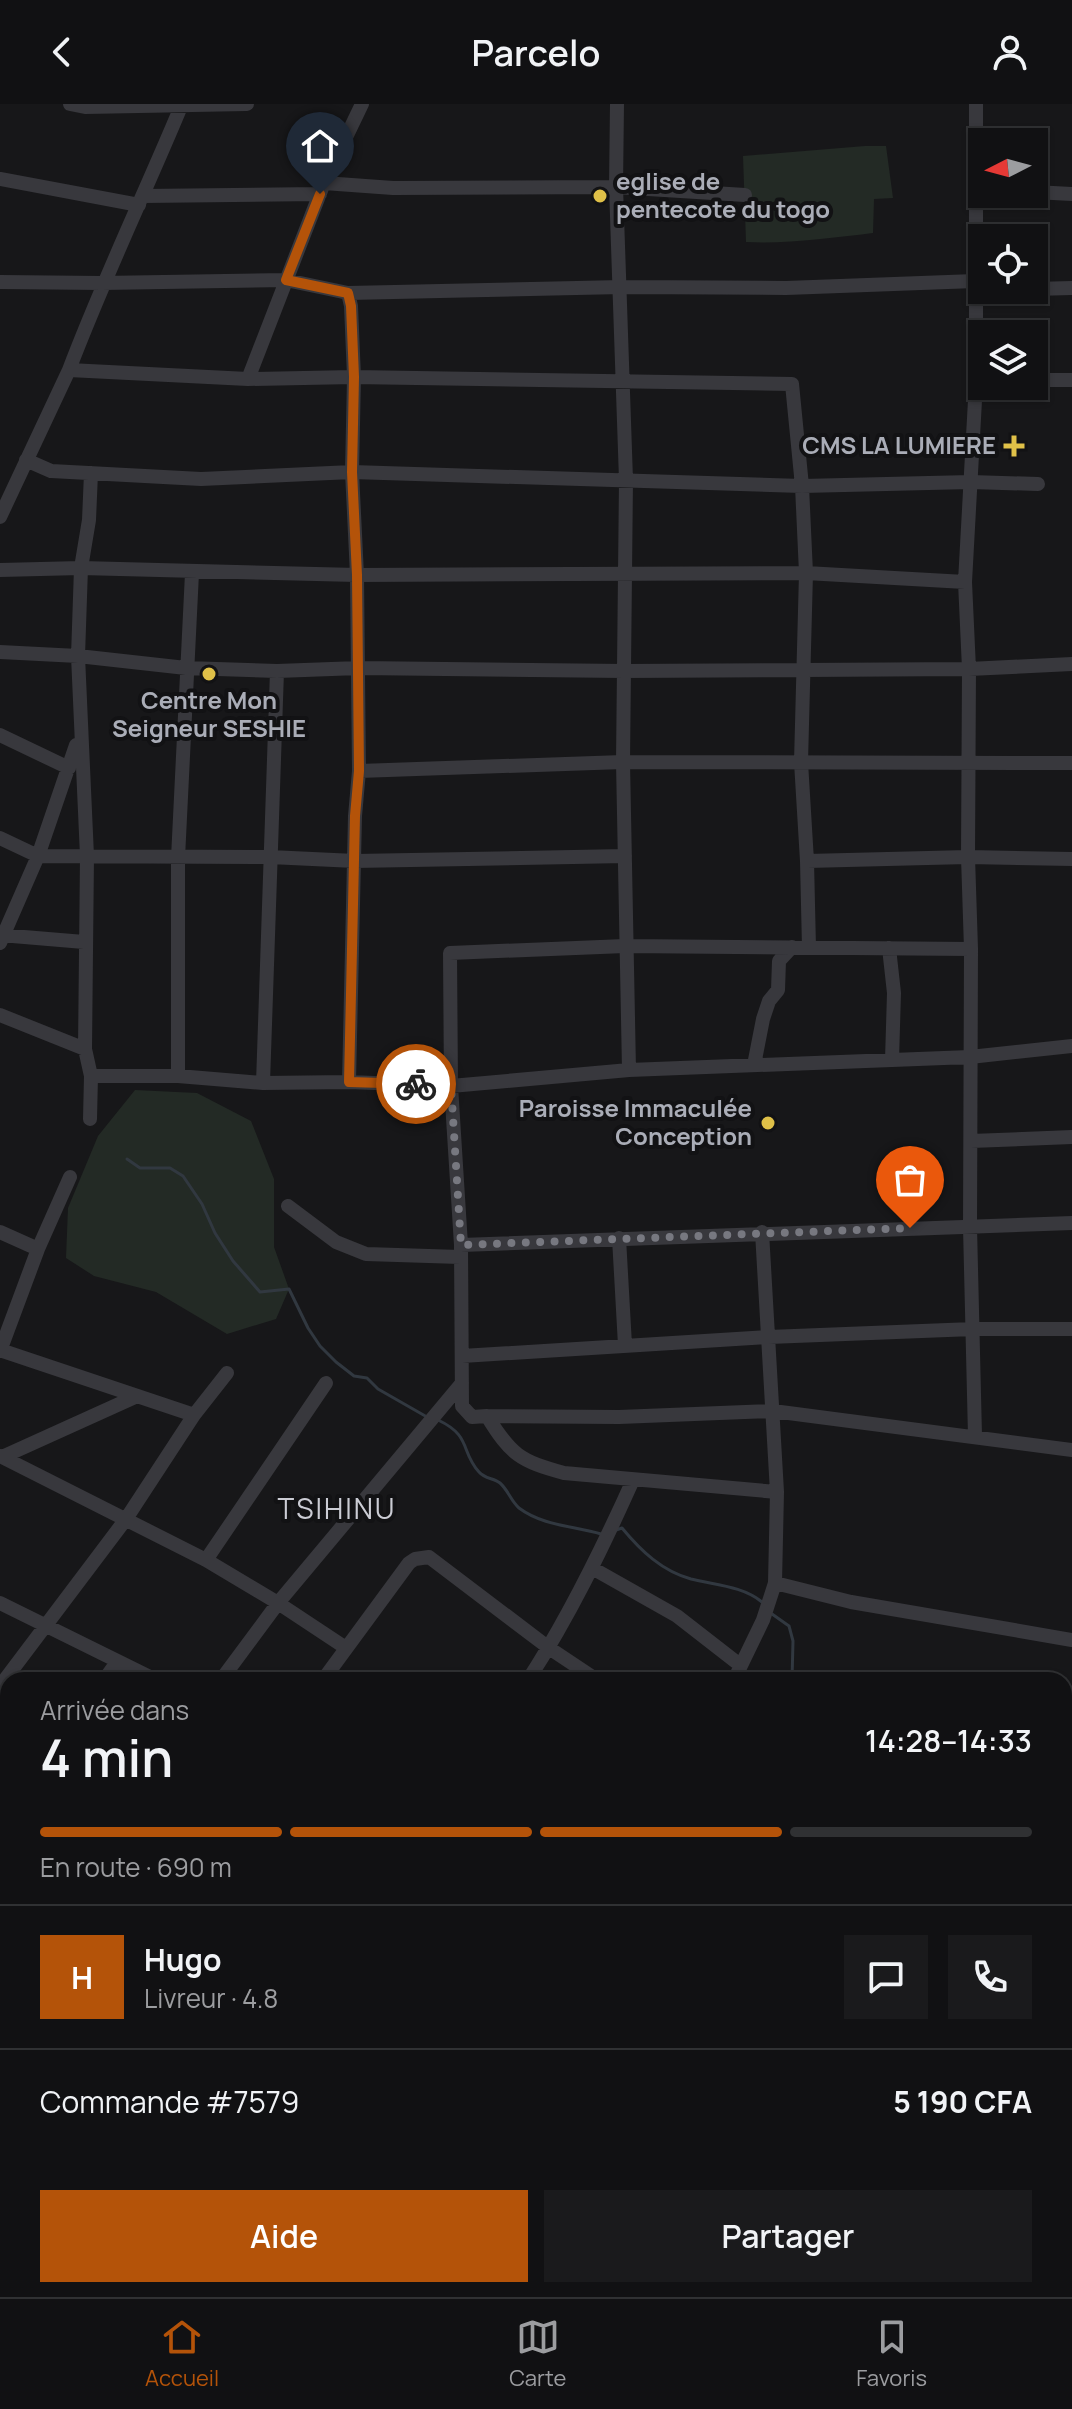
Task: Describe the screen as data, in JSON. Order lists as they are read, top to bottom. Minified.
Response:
{"districts":["TSIHINU"],"places":{"other":["eglise de pentecote du togo","Centre Mon Seigneur SESHIE","Paroisse Immaculée Conception"],"health":["CMS LA LUMIERE"]},"north":"left","page":{"header":"Parcelo","heading":["4 min","Arrivée dans","14:28–14:33"],"panel":["Hugo","Livreur · 4.8","Commande #7579","5 190 CFA"],"bar":"En route · 690 m","round":"H","buttons":["Aide","Partager"],"tabs":["Accueil","Carte","Favoris"]}}
